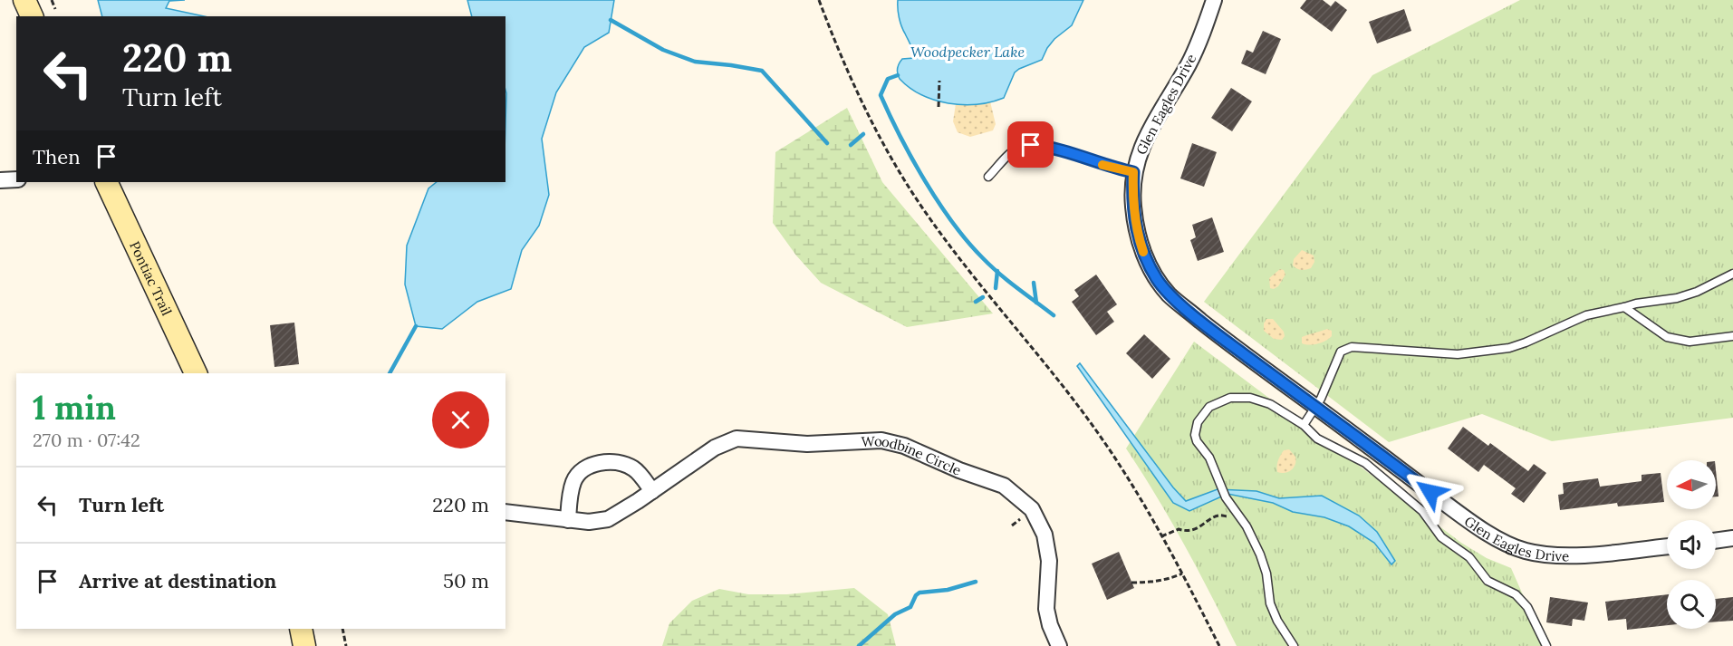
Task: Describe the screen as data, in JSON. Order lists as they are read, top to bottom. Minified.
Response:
{"streets":{"main road":["Pontiac Trail"],"street":["Glen Eagles Drive","Woodbine Circle"]},"water":["Woodpecker Lake"],"north":"left","page":{"turn":["220 m","Turn left"],"then":"Then","heading":["1 min","270 m · 07:42"],"list":[{"name":"Turn left","value":"220 m"},{"name":"Arrive at destination","value":"50 m"}]}}
